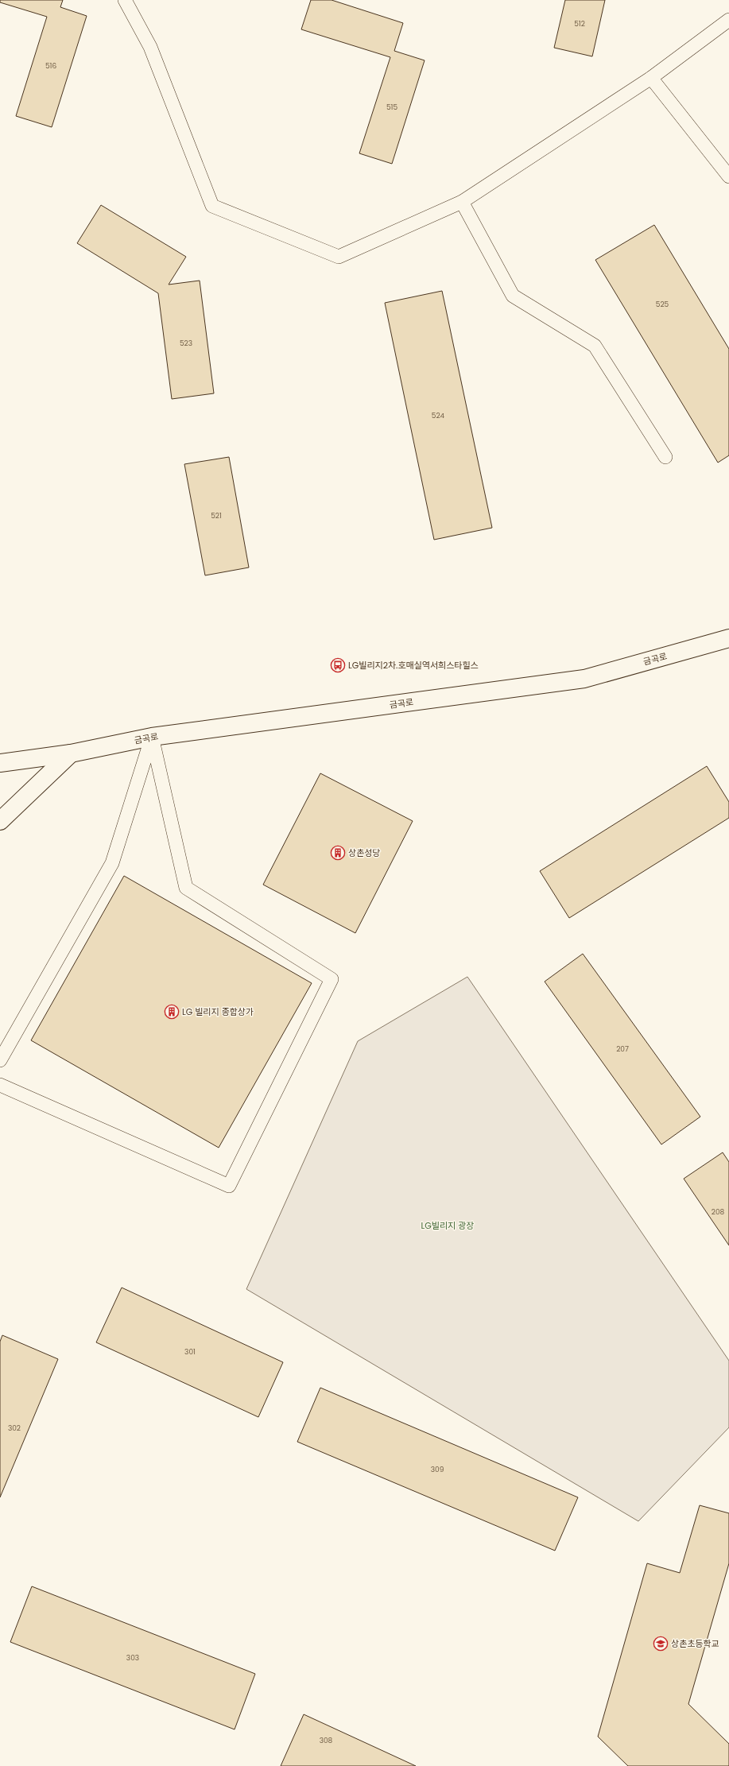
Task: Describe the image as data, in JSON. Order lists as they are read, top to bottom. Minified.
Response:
{"streets":{"main road":["금곡로"]},"parks":["LG빌리지 광장"],"places":{"bus stop":["LG빌리지2차.호매실역서희스타힐스"],"building":["상촌성당","LG 빌리지 종합상가"],"school or university":["상촌초등학교"]},"house_numbers":["512","516","515","525","523","524","521","207","208","301","302","309","303","308"]}
